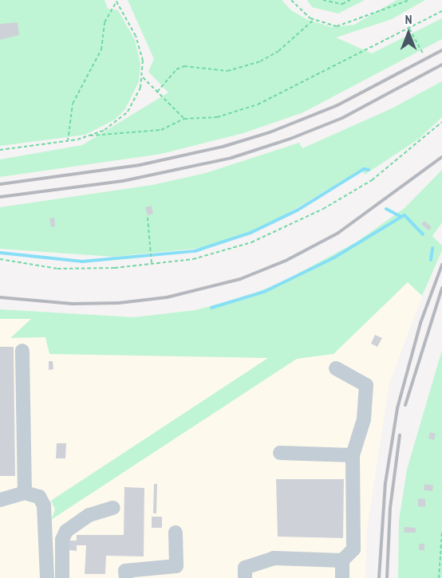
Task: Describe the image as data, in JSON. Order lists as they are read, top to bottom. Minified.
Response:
{"north":"top"}
